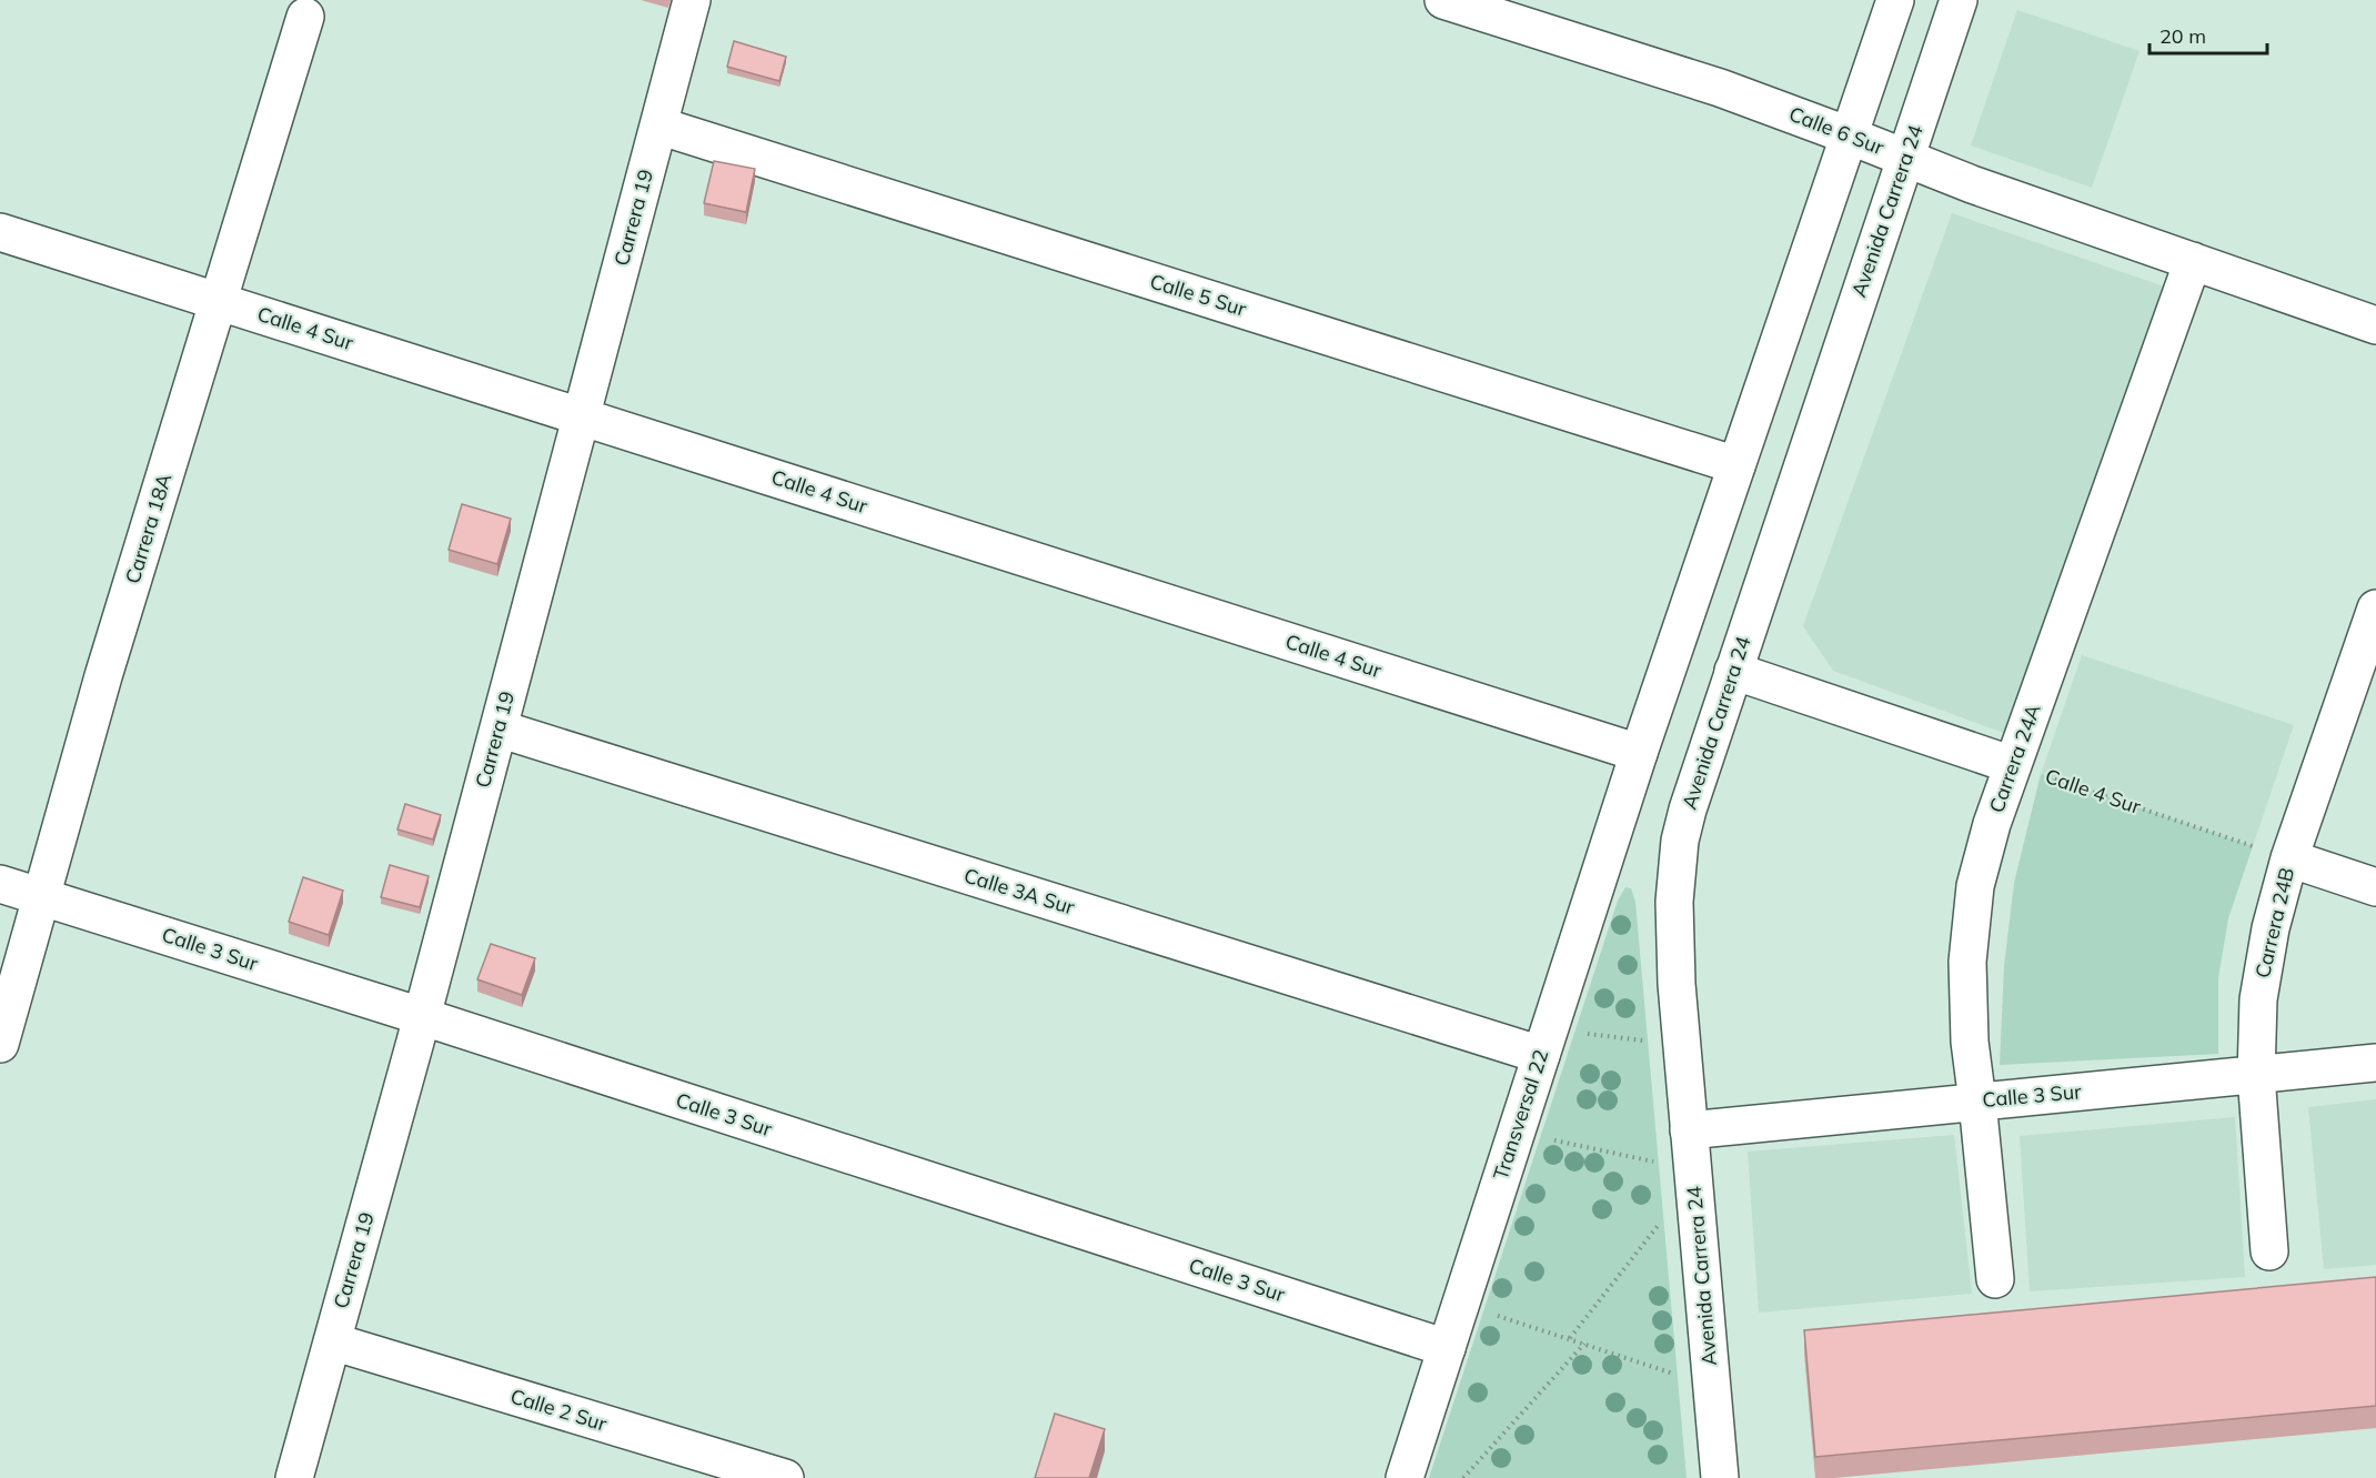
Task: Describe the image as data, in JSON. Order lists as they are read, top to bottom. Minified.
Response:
{"streets":{"street":["Calle 6 Sur","Avenida Carrera 24","Carrera 19","Calle 5 Sur","Calle 4 Sur","Carrera 18A","Carrera 24A","Calle 3A Sur","Carrera 24B","Calle 3 Sur","Transversal 22","Calle 2 Sur"]},"crossings":[["Calle 6 Sur","Avenida Carrera 24"],["Calle 6 Sur","Carrera 24A"],["Avenida Carrera 24","Calle 3 Sur"],["Carrera 19","Calle 5 Sur"],["Carrera 19","Calle 4 Sur"],["Carrera 19","Calle 3A Sur"],["Carrera 19","Calle 3 Sur"],["Carrera 19","Calle 2 Sur"],["Calle 4 Sur","Carrera 18A"],["Calle 4 Sur","Carrera 24A"],["Calle 4 Sur","Carrera 24B"],["Calle 4 Sur","Transversal 22"],["Carrera 18A","Calle 3 Sur"],["Carrera 24A","Calle 3 Sur"],["Calle 3A Sur","Transversal 22"],["Carrera 24B","Calle 3 Sur"],["Calle 3 Sur","Transversal 22"]],"scale_bar":"20 m"}
